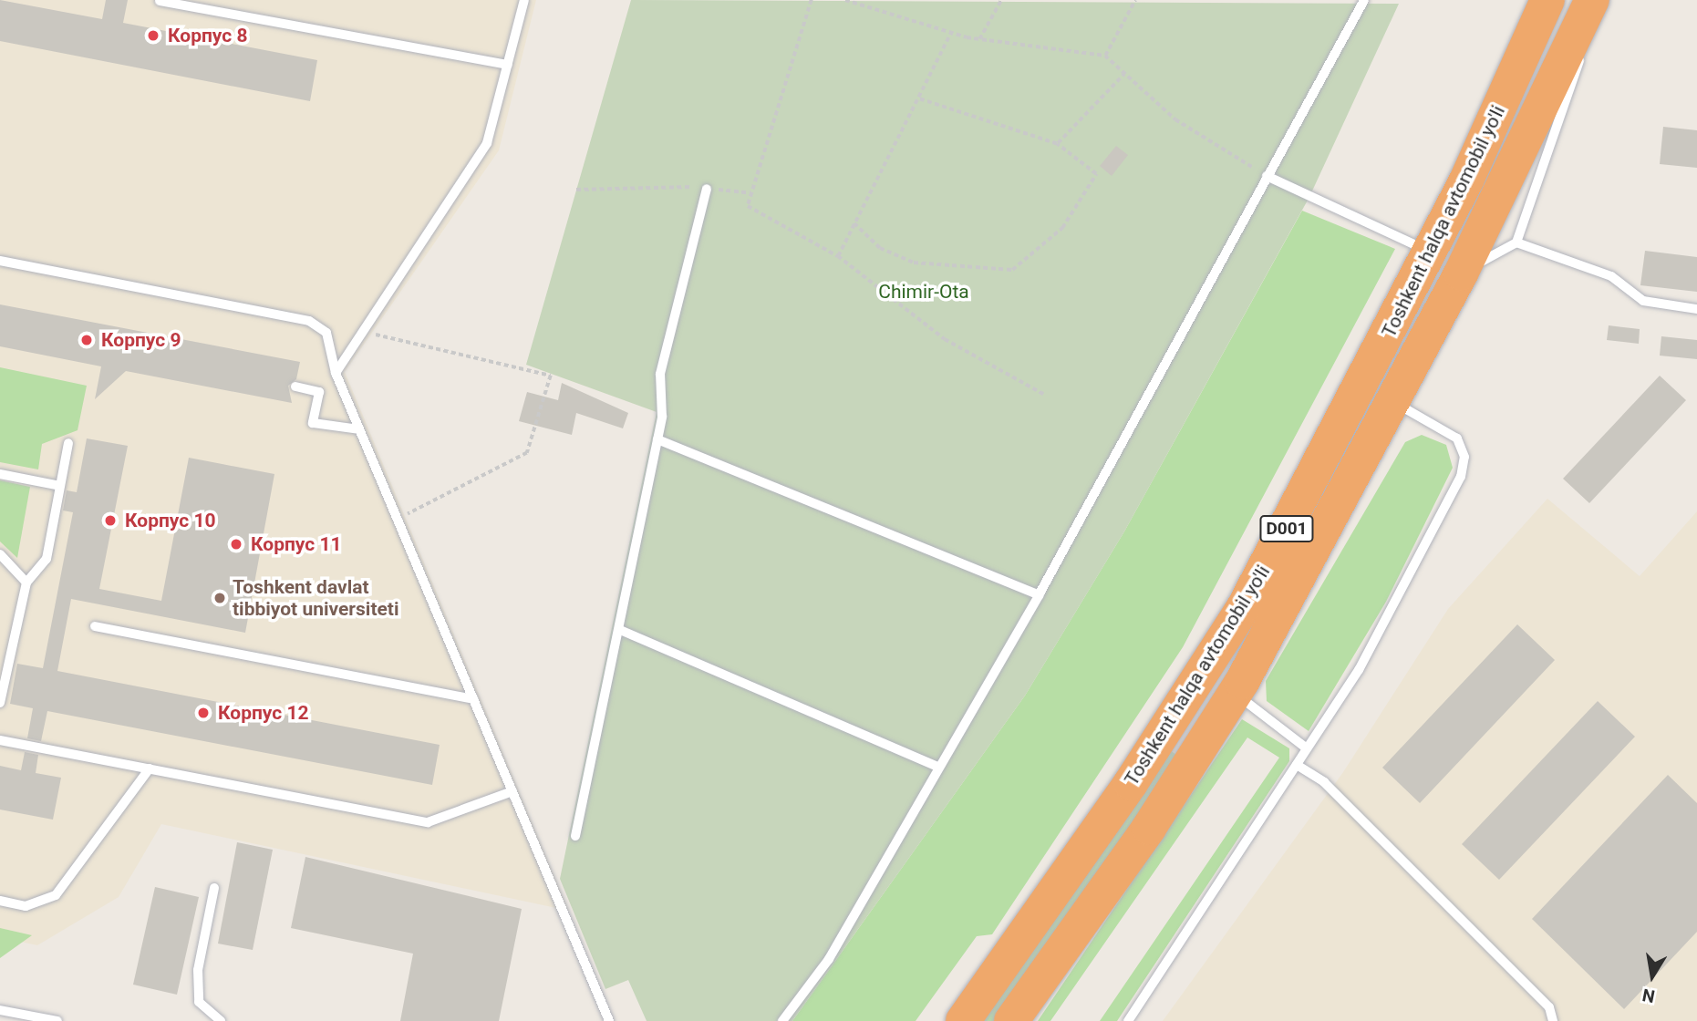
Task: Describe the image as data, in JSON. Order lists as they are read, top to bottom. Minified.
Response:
{"streets":{"highway":["Toshkent halqa avtomobil yo'li","D001"]},"parks":["Chimir-Ota"],"places":["Корпус 8","Корпус 9","Корпус 10","Корпус 11","Toshkent davlat tibbiyot universiteti","Корпус 12"],"north":"bottom"}
